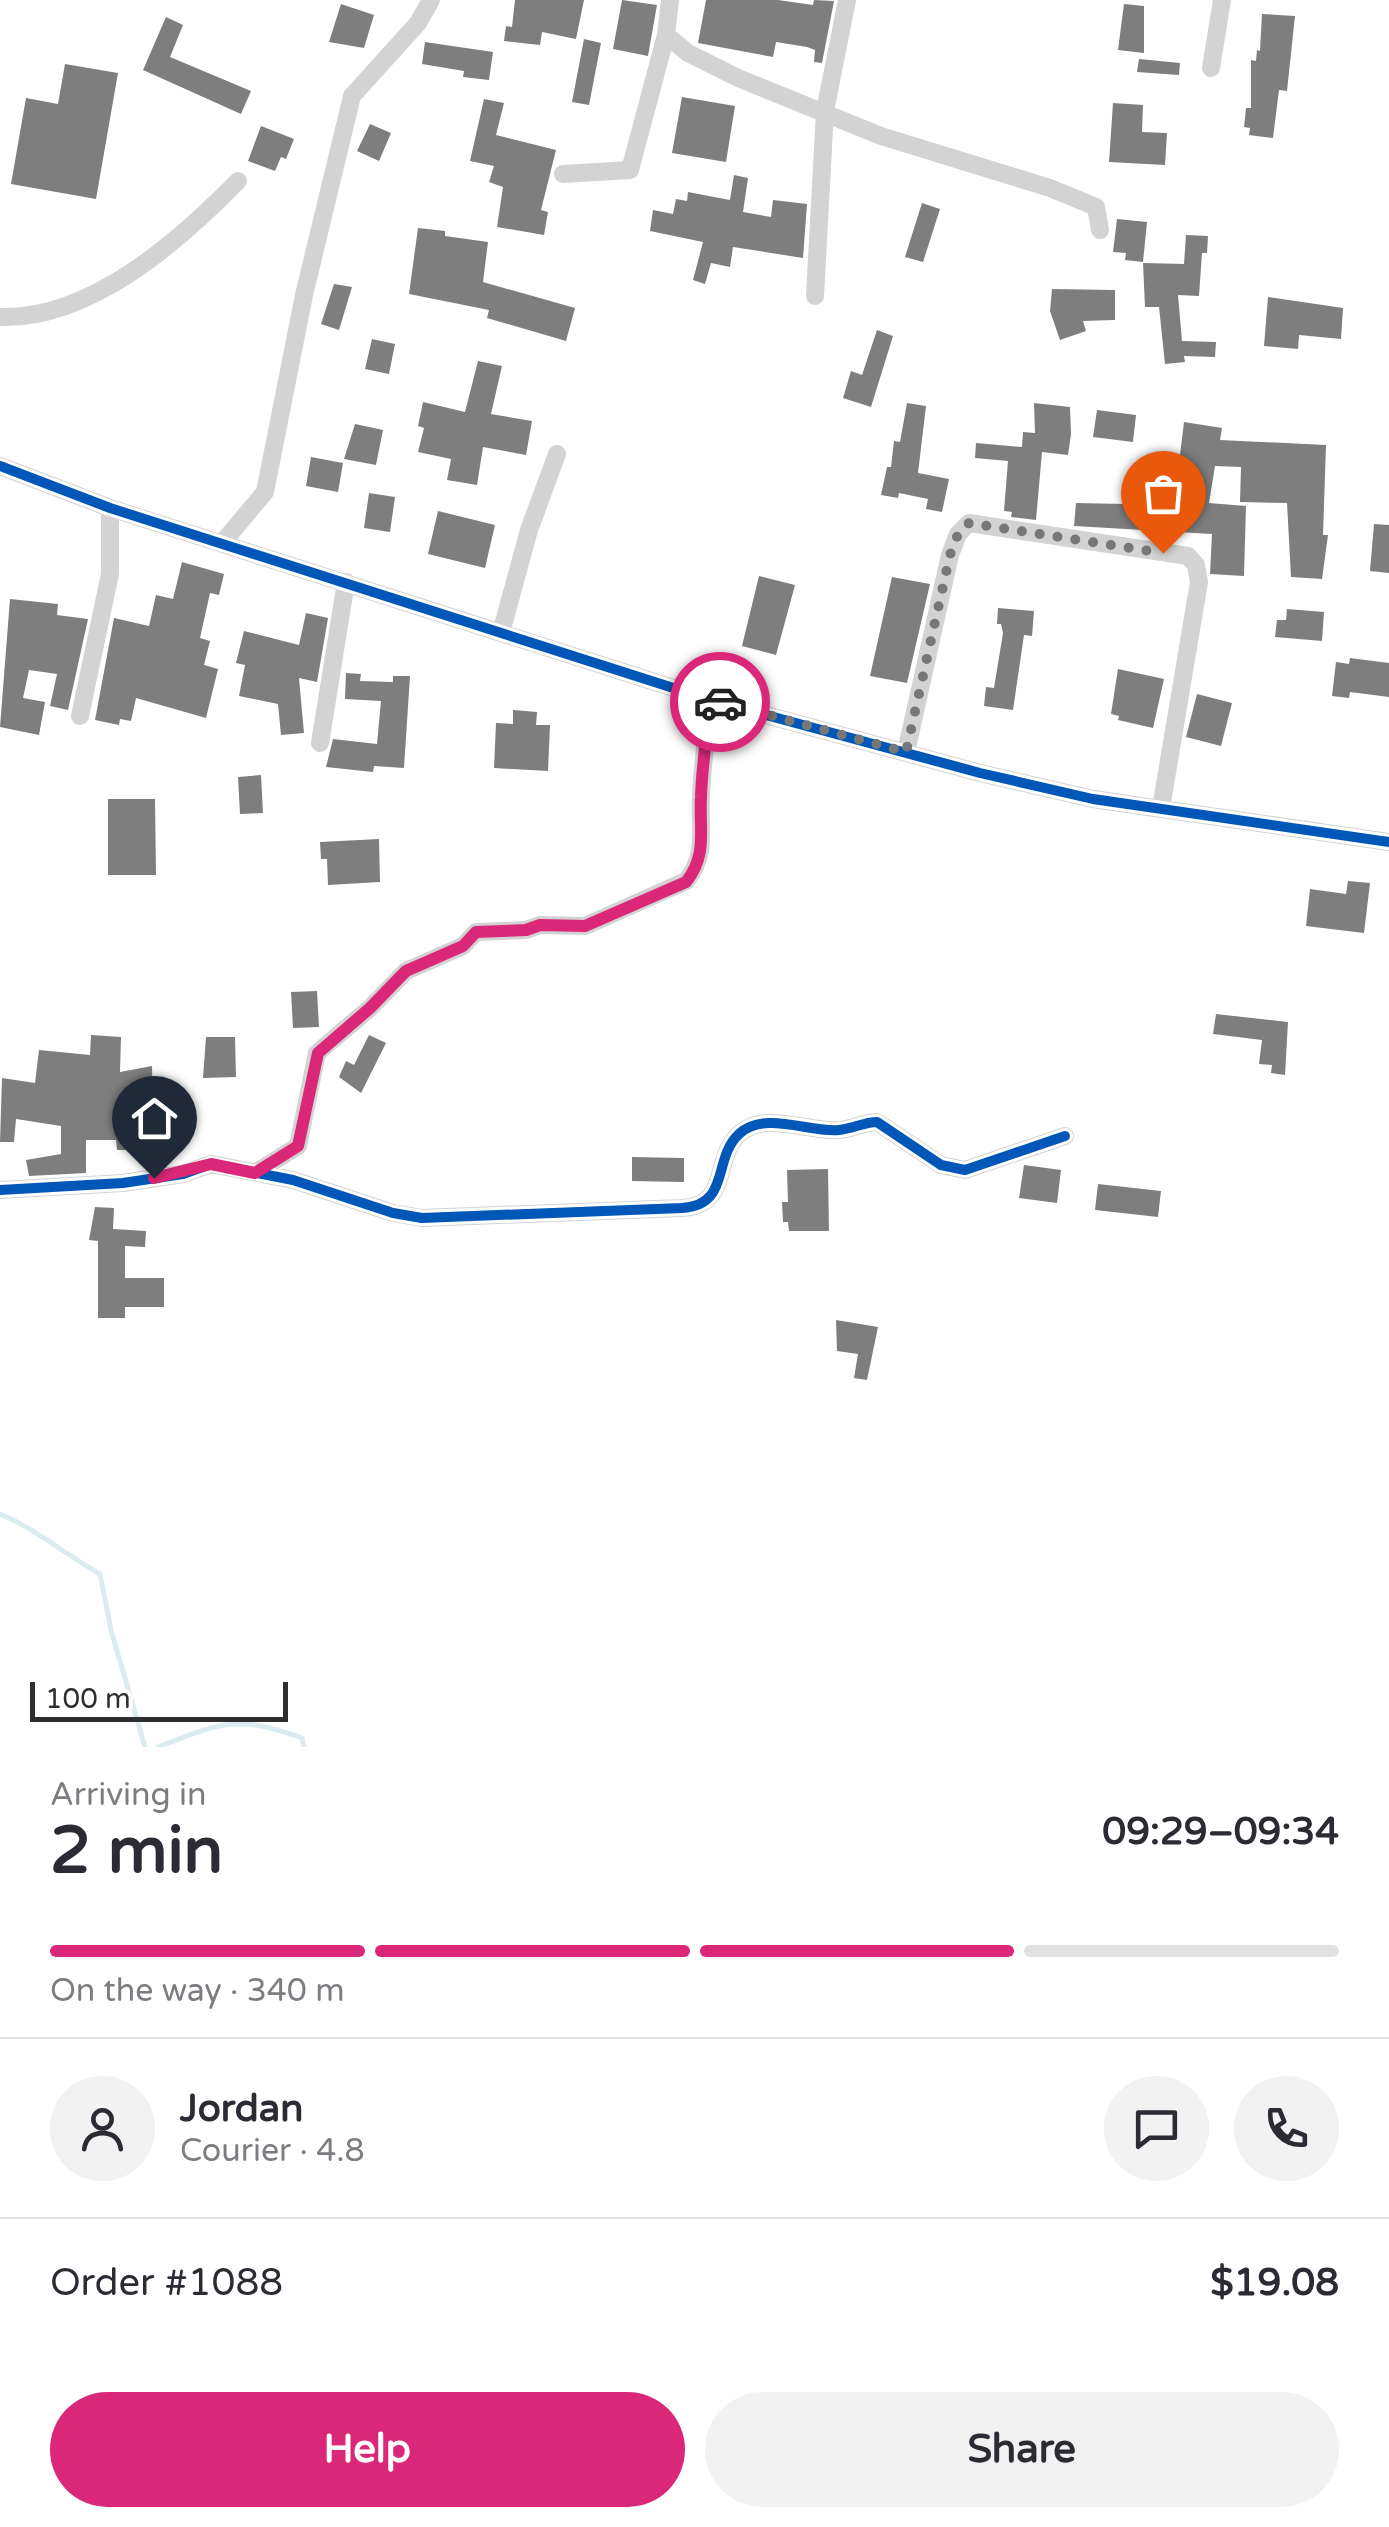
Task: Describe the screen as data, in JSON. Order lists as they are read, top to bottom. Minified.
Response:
{"scale_bar":"100 m","page":{"scale":"100 m","heading":["2 min","Arriving in","09:29–09:34"],"panel":["Jordan","Courier · 4.8","Order #1088","$19.08"],"bar":"On the way · 340 m","buttons":["Help","Share"]}}
